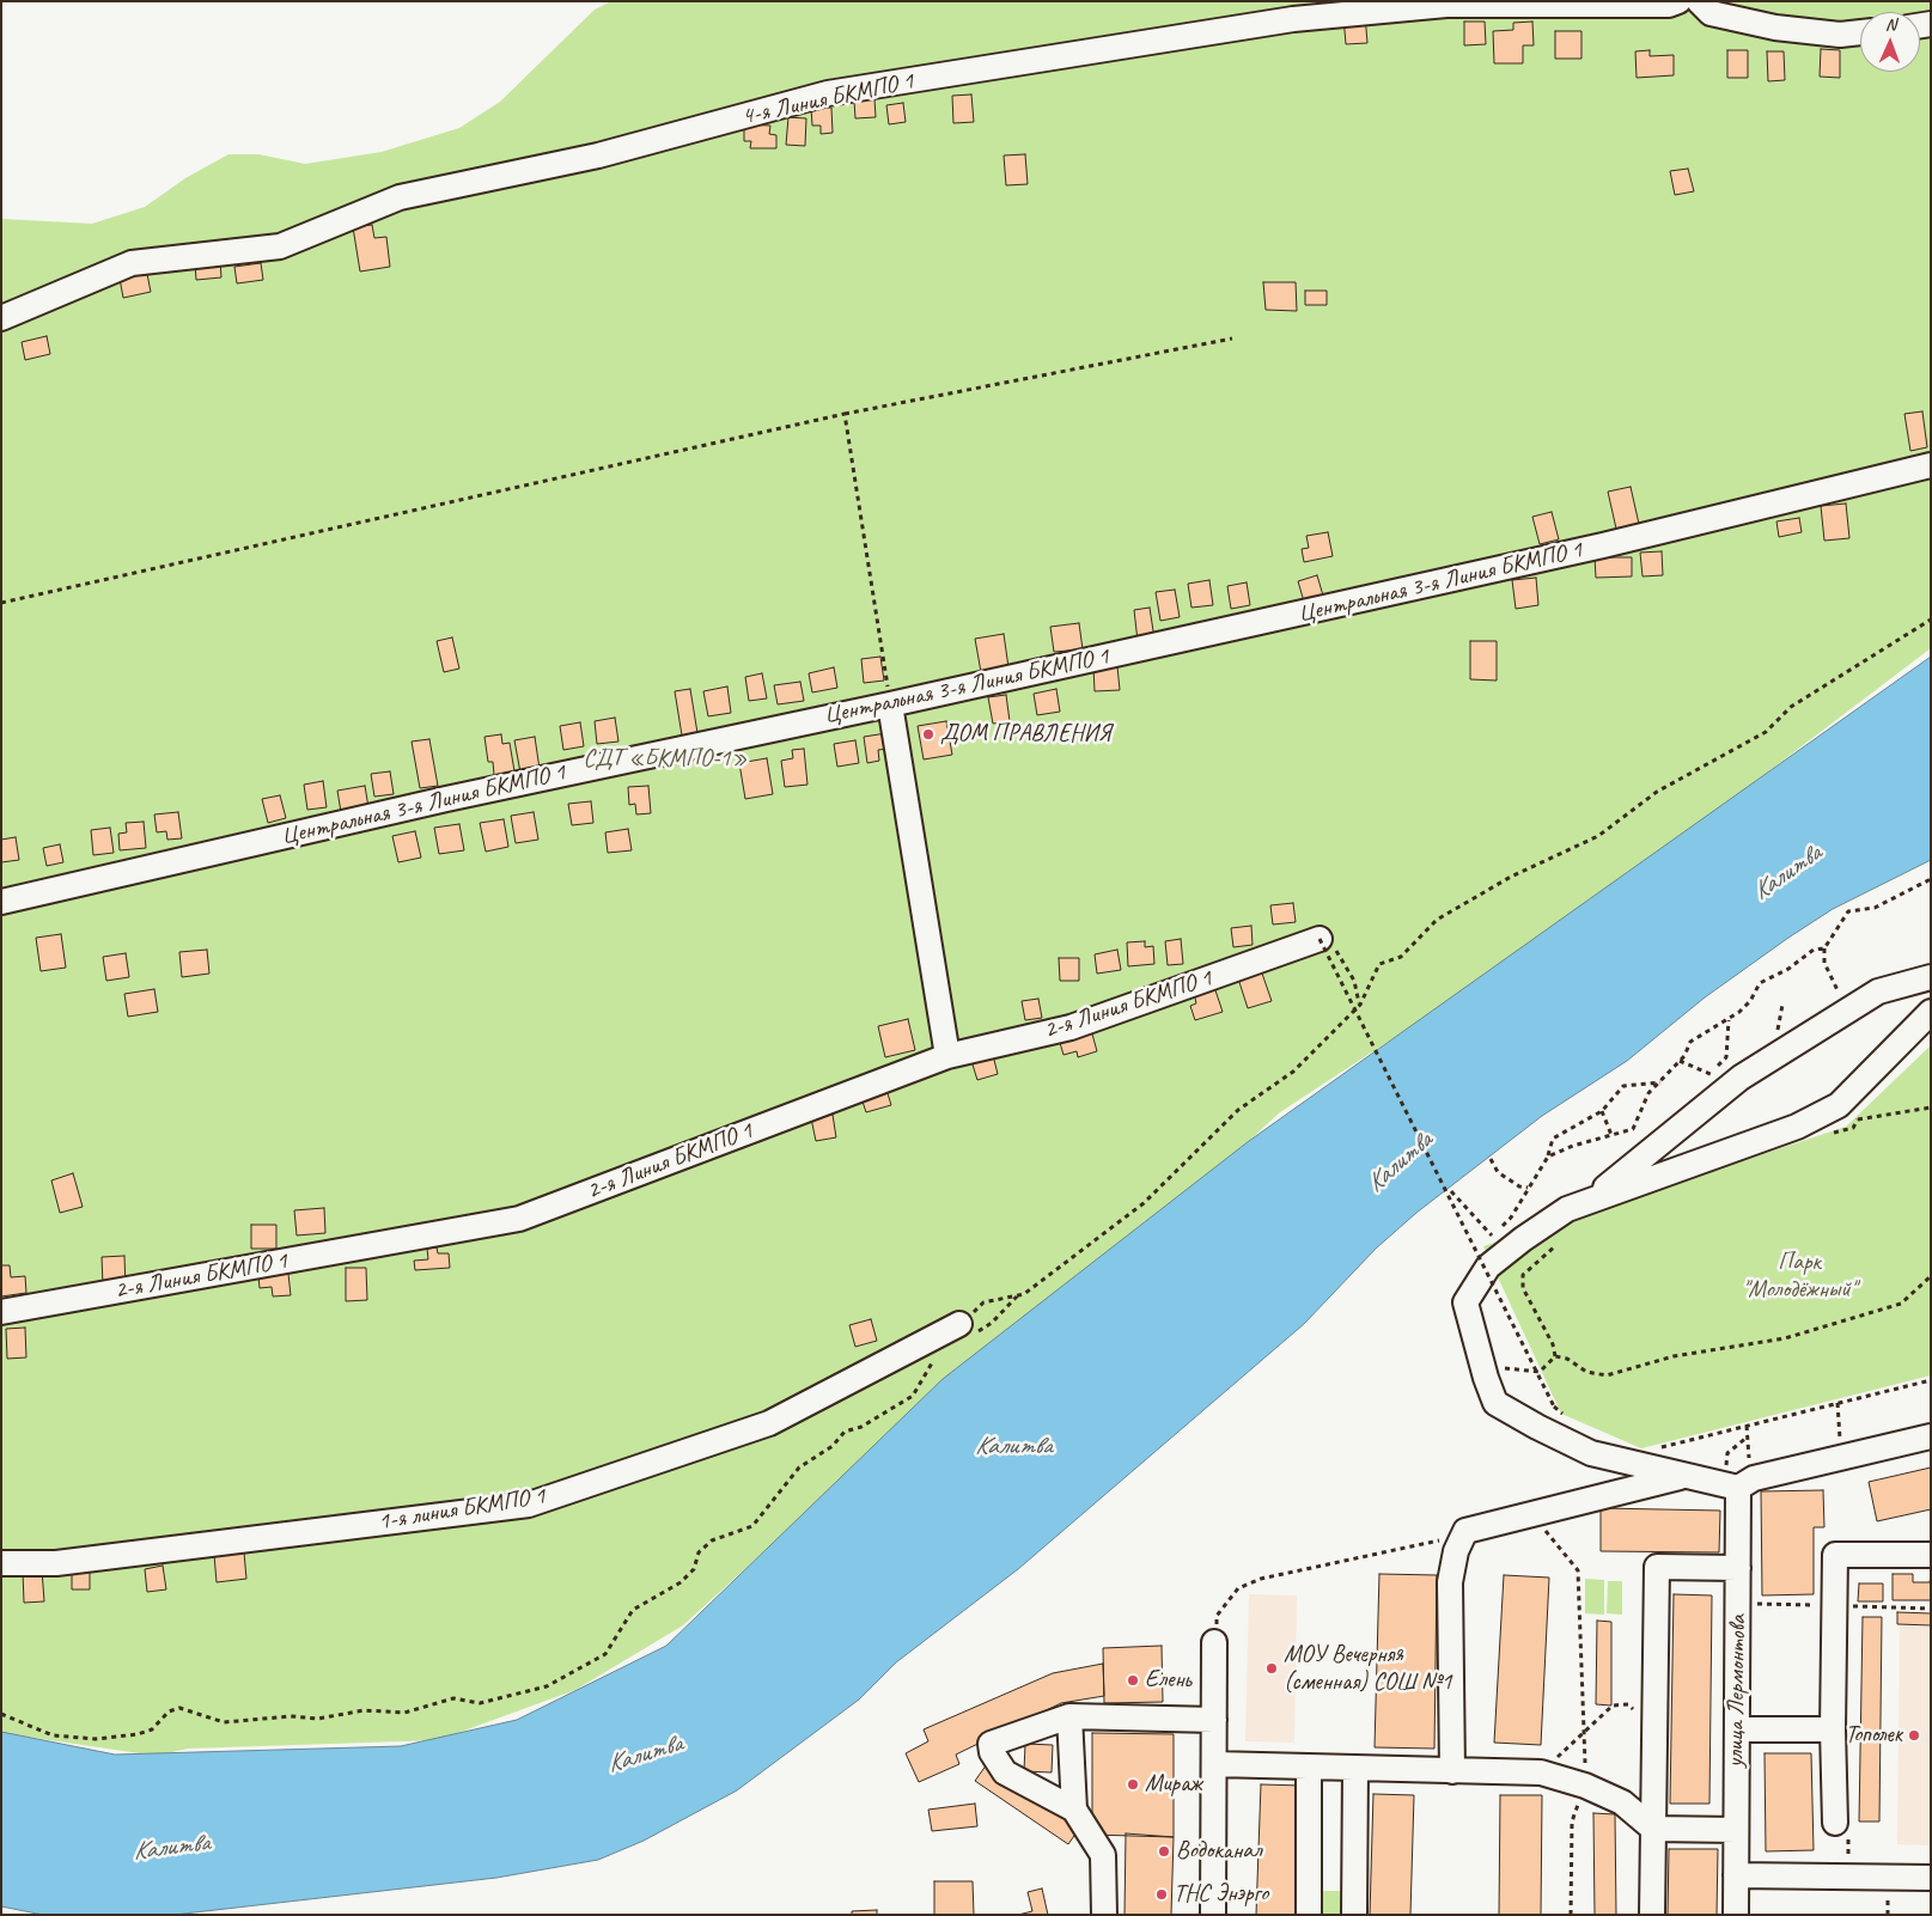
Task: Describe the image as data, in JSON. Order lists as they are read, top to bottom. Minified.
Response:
{"streets":{"street":["4-я Линия БКМПО 1","Центральная 3-я Линия БКМПО 1","2-я Линия БКМПО 1","1-я линия БКМПО 1","улица Лермонтова"]},"water":["Калитва"],"parks":["СДТ «БКМПО-1»","Парк \"Молодёжный\""],"places":["ДОМ ПРАВЛЕНИЯ","МОУ Вечерняя (сменная) СОШ №1","Елень","Тополек","Мираж","Водоканал","ТНС Энэрго"],"north":"top"}
